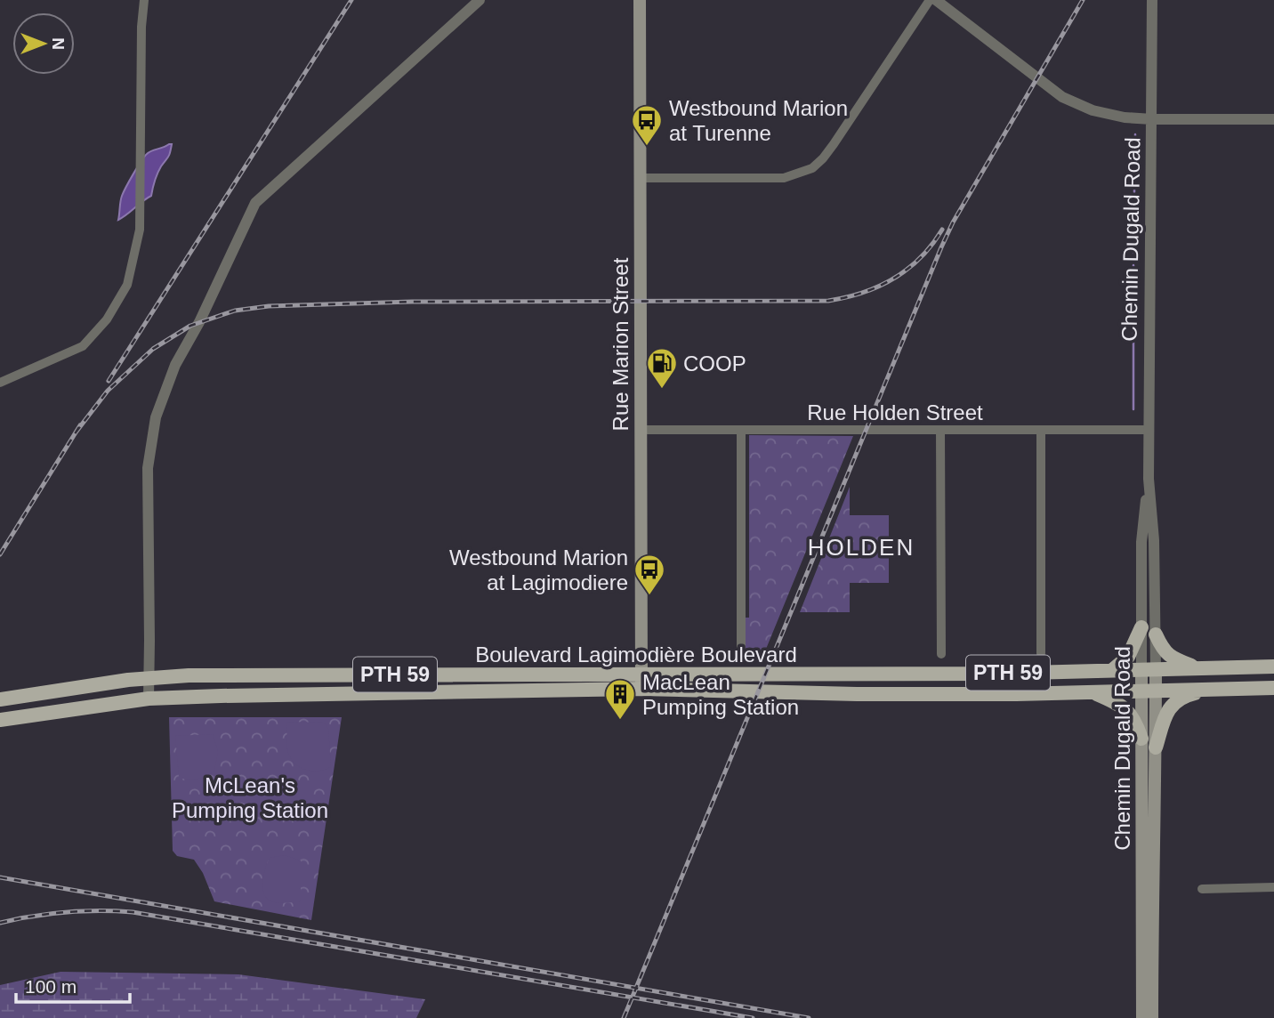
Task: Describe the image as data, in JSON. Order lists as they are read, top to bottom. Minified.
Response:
{"streets":{"main road":["Chemin Dugald Road","Rue Marion Street","Boulevard Lagimodière Boulevard","PTH 59"],"street":["Rue Holden Street"]},"crossings":[["Chemin Dugald Road","Rue Holden Street"],["Chemin Dugald Road","Boulevard Lagimodière Boulevard"],["Rue Marion Street","Rue Holden Street"],["Rue Marion Street","Boulevard Lagimodière Boulevard"]],"districts":["HOLDEN"],"parks":["McLean's Pumping Station"],"places":{"bus stop":["Westbound Marion at Turenne","Westbound Marion at Lagimodiere"],"fuel station":["COOP"],"building":["MacLean Pumping Station"]},"scale_bar":"100 m","north":"right"}
